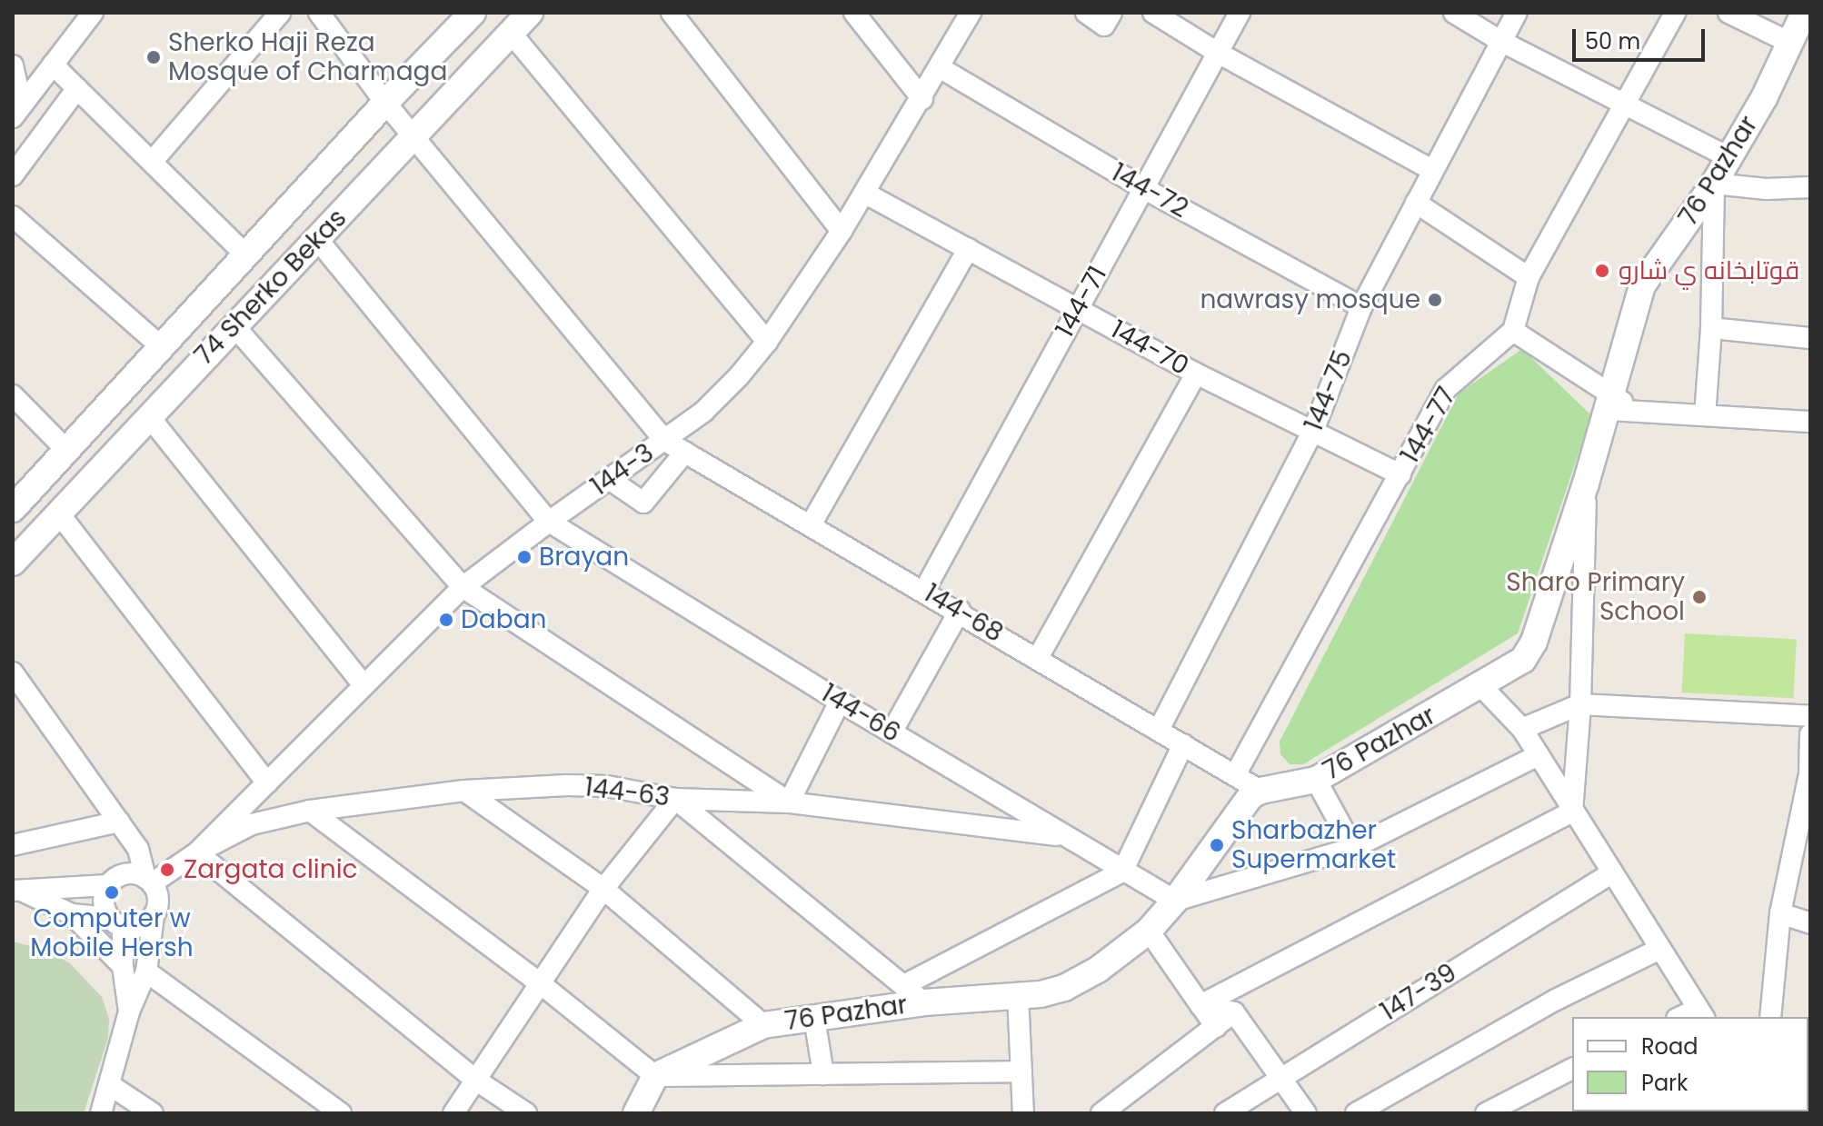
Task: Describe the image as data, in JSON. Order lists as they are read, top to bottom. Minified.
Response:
{"streets":{"street":["76 Pazhar","144-72","74 Sherko Bekas","144-71","144-70","144-75","144-77","144-3","144-68","144-66","144-63","147-39"]},"crossings":[["76 Pazhar","144-68"],["76 Pazhar","144-66"],["144-72","144-71"],["144-72","144-75"],["144-72","144-3"],["74 Sherko Bekas","144-66"],["144-71","144-70"],["144-71","144-68"],["144-70","144-75"],["144-70","144-77"],["144-70","144-3"],["144-75","144-68"],["144-77","144-68"],["144-3","144-68"],["144-3","144-66"],["144-3","144-63"],["144-66","144-63"]],"places":["Sherko Haji Reza Mosque of Charmaga","قوتابخانه ي شارو","nawrasy mosque","Brayan","Sharo Primary School","Daban","Sharbazher Supermarket","Zargata clinic","Computer w Mobile Hersh"],"legend":["Road","Park"],"scale_bar":"50 m"}
